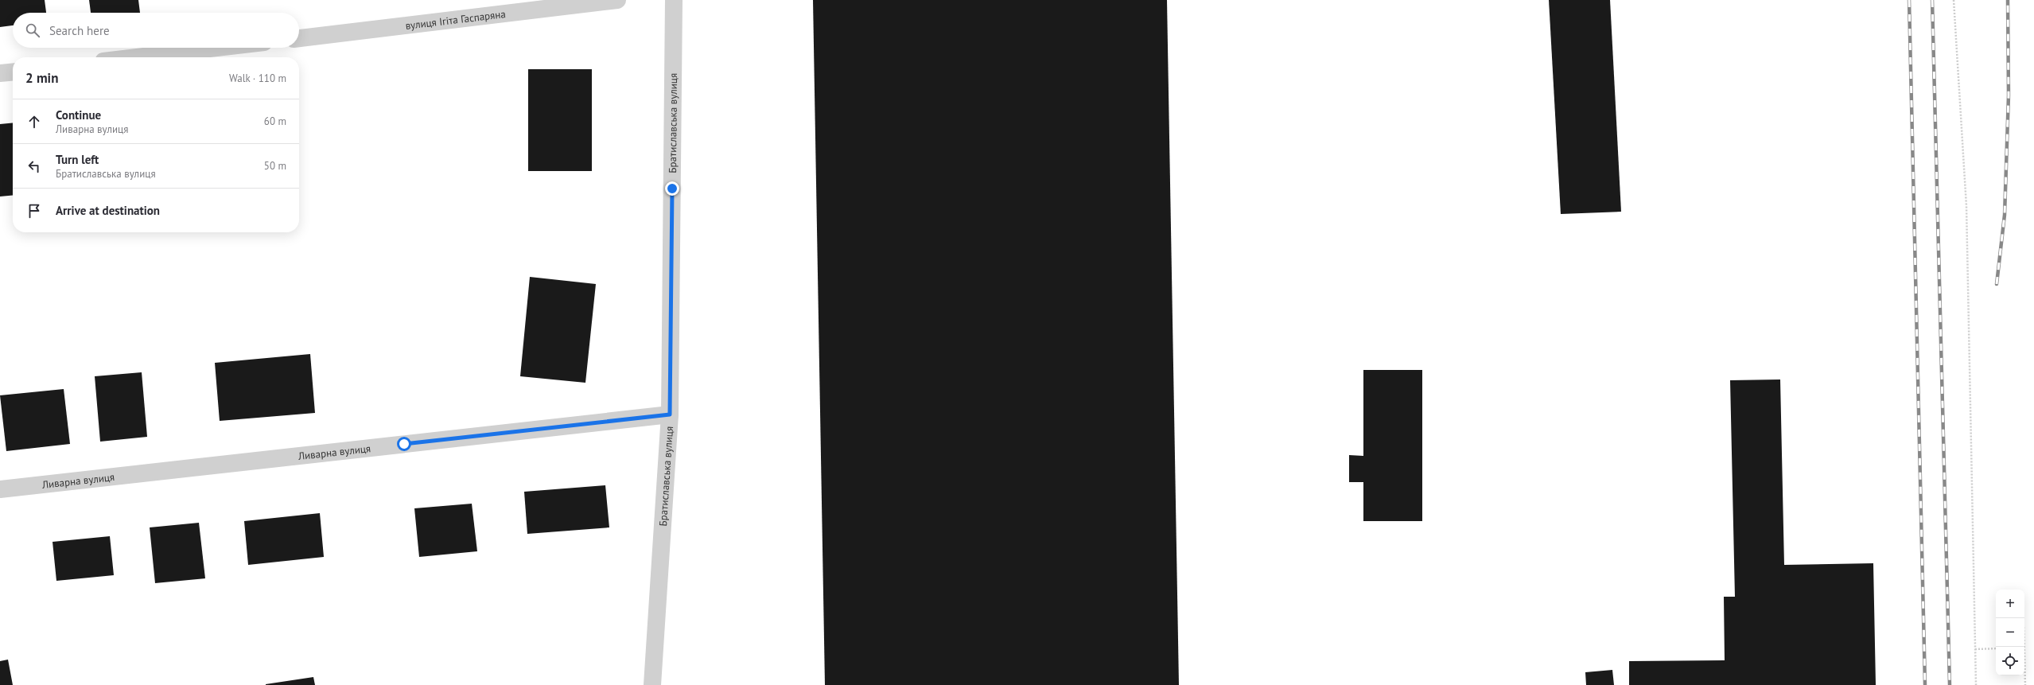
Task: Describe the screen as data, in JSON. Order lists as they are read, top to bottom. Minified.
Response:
{"streets":{"street":["вулиця Ігіта Гаспаряна","Братиславська вулиця","Ливарна вулиця"]},"crossings":[["Братиславська вулиця","Ливарна вулиця"]],"page":{"search":"Search here","heading":["2 min","Walk · 110 m"],"list":[["Continue","Ливарна вулиця","60 m"],["Turn left","Братиславська вулиця","50 m"],"Arrive at destination"],"map_buttons":["+","−"]}}
